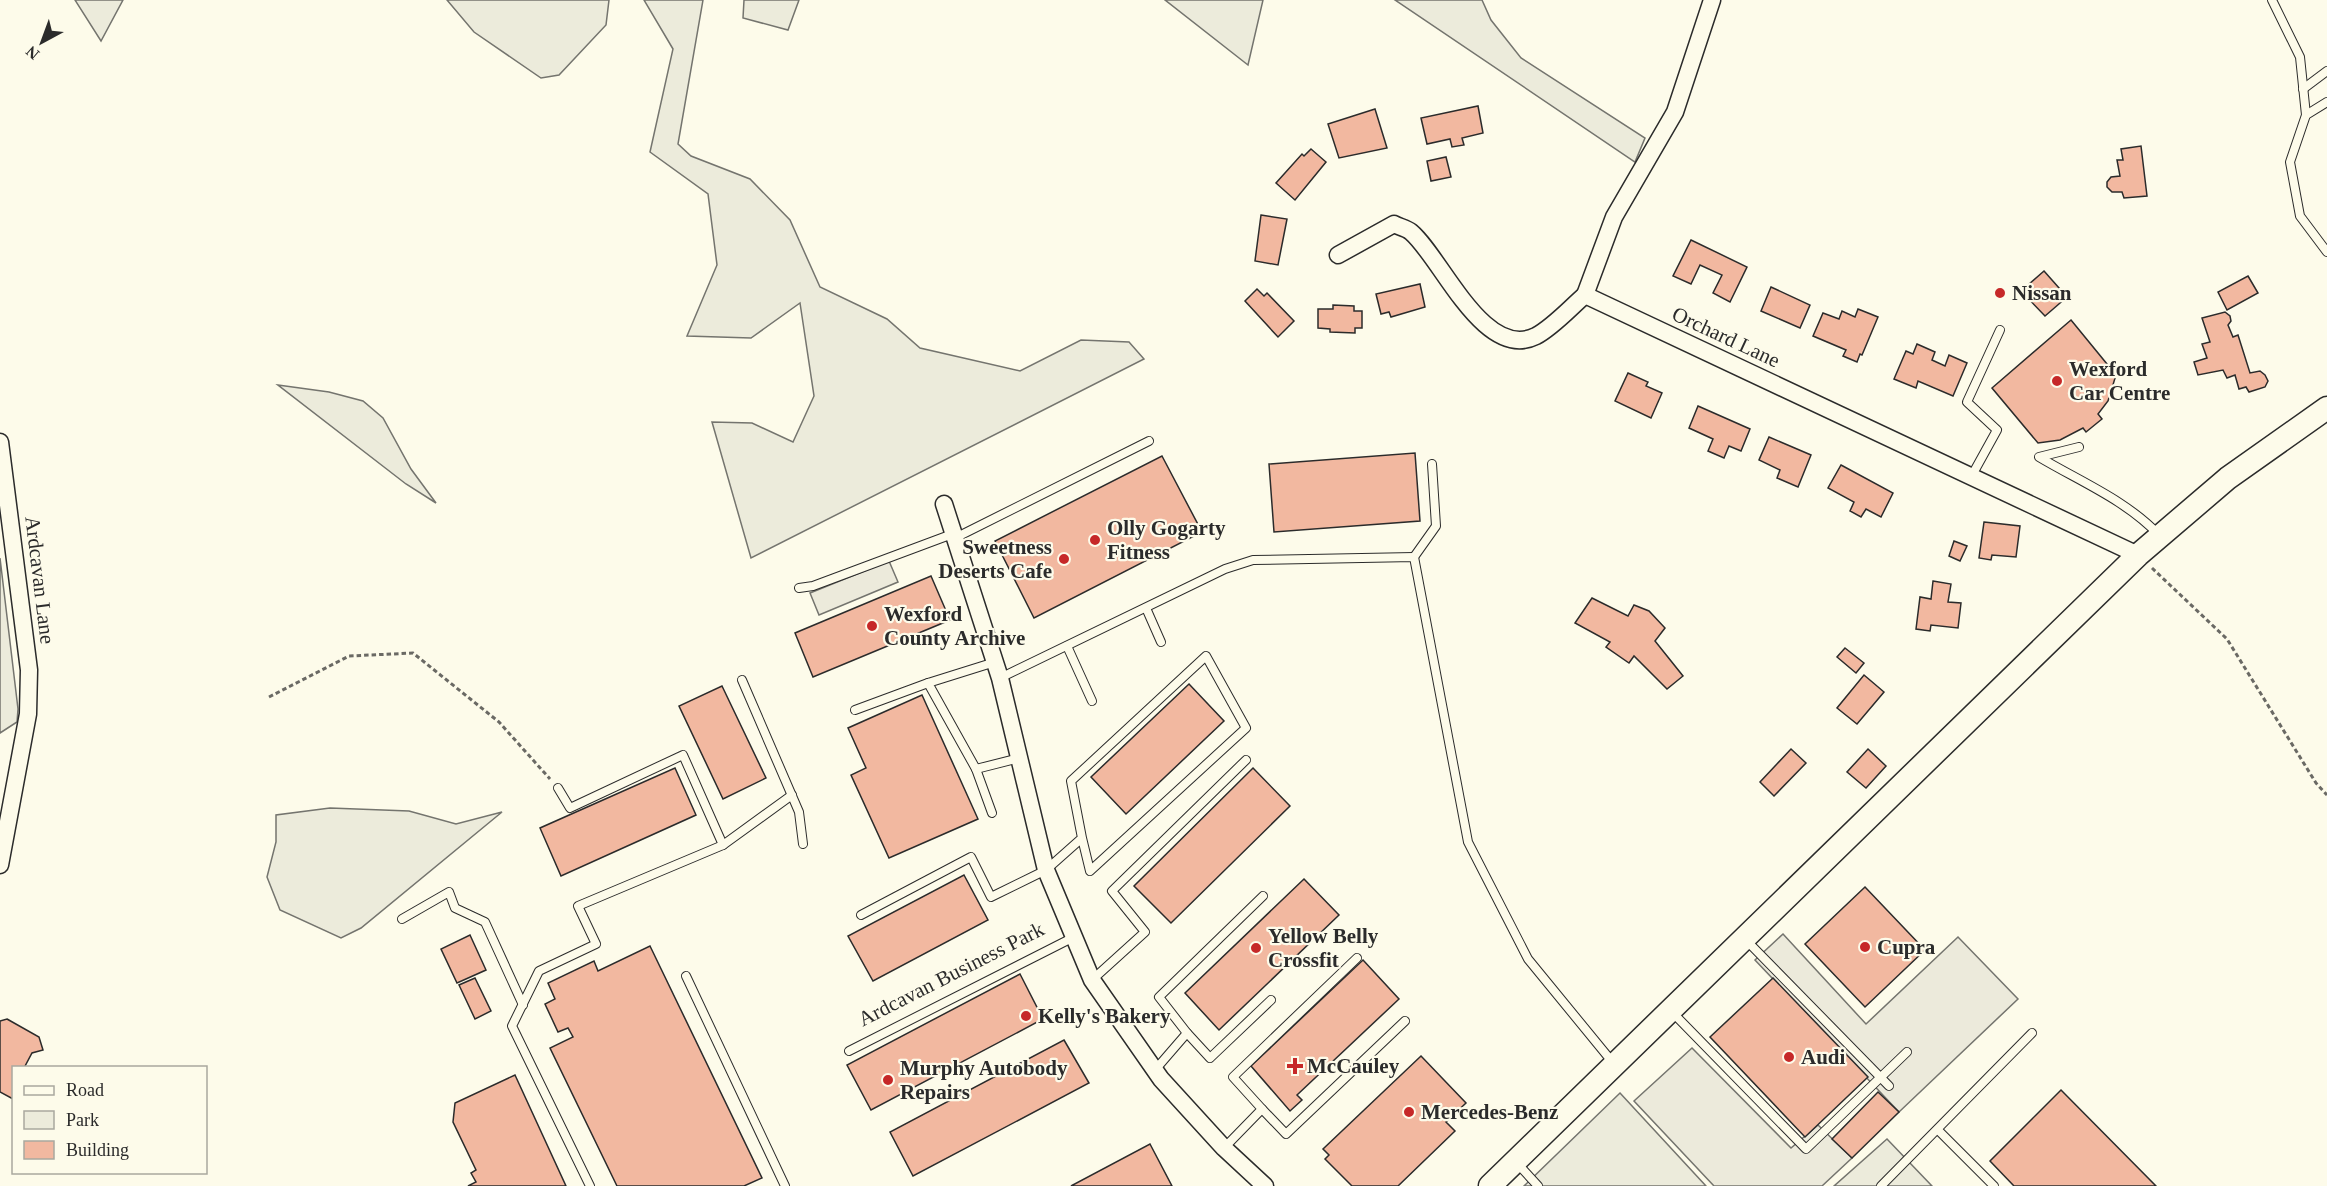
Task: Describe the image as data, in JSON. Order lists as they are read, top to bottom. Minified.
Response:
{"streets":{"street":["Orchard Lane","Ardcavan Lane","Ardcavan Business Park"]},"places":{"other":["Nissan","Wexford Car Centre","Olly Gogarty Fitness","Sweetness Deserts Cafe","Wexford County Archive","Cupra","Yellow Belly Crossfit","Kelly's Bakery","Audi","Murphy Autobody Repairs","Mercedes-Benz"],"health":["McCauley"]},"legend":["Road","Park","Building"],"north":"bottom left"}
